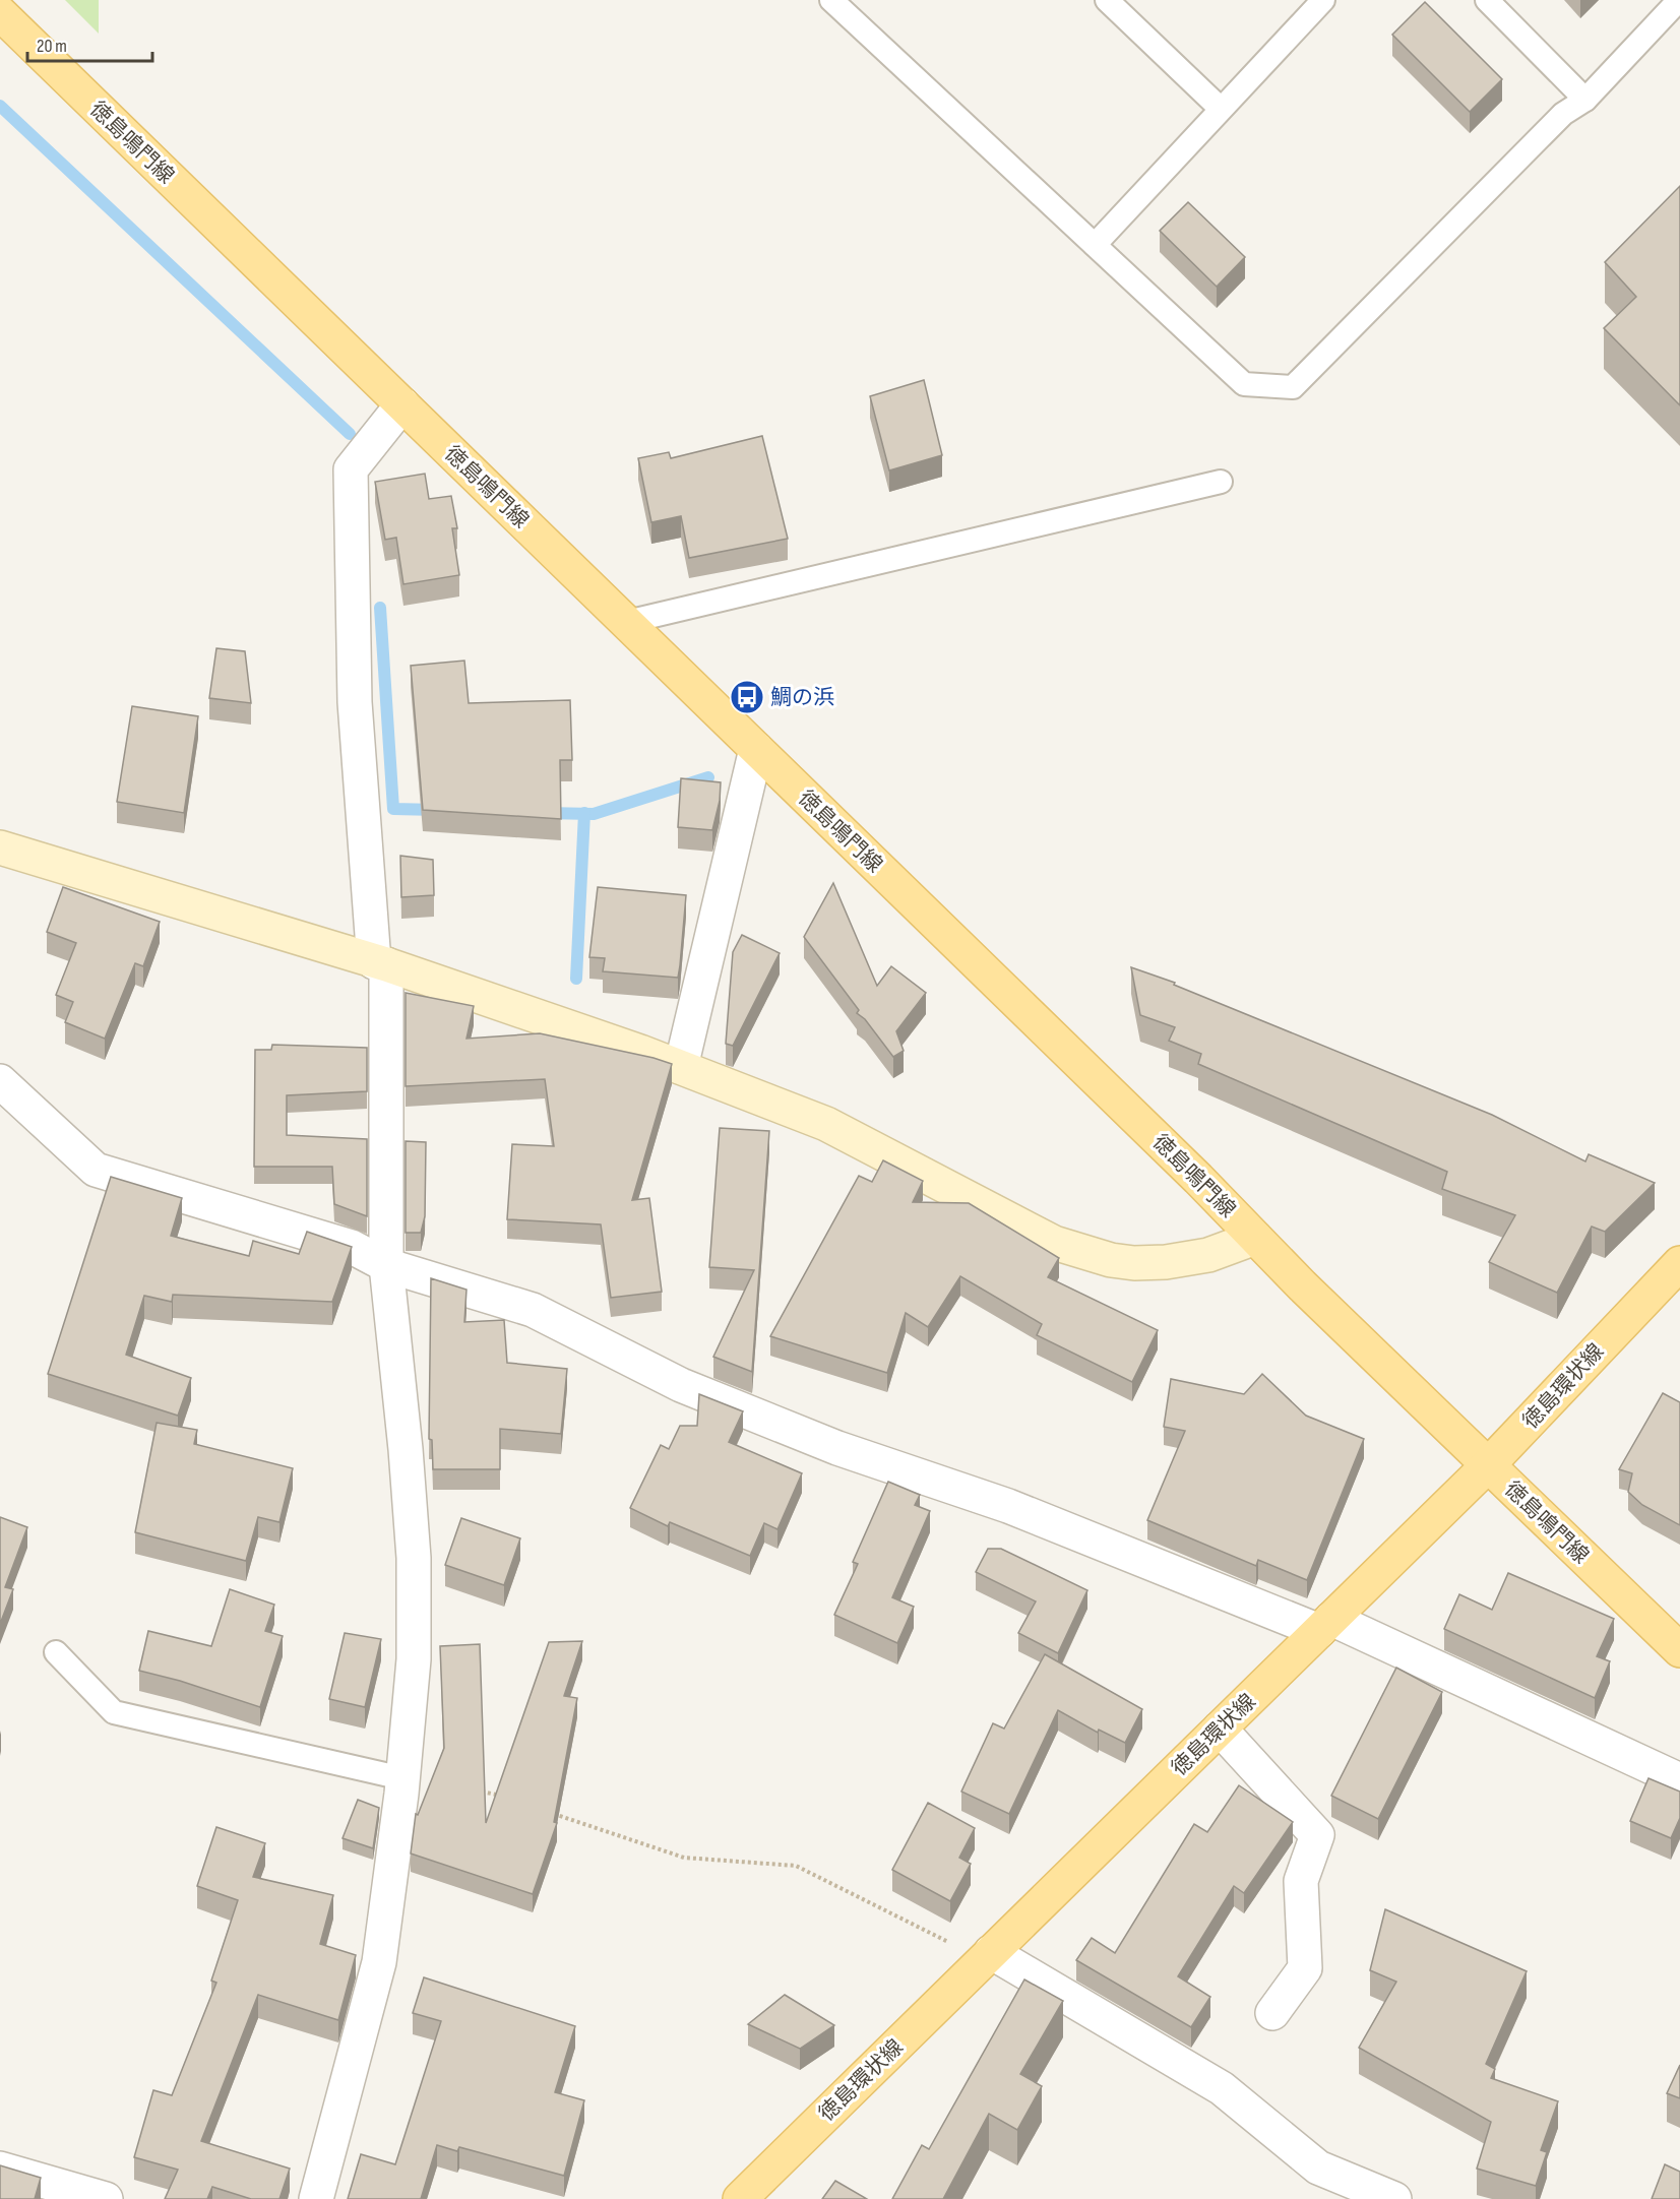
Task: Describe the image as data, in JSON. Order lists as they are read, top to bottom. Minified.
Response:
{"streets":{"main road":["徳島鳴門線","徳島環状線"]},"crossings":[["徳島鳴門線","徳島環状線"]],"places":{"bus stop":["鯛の浜"]},"scale_bar":"20 m"}
